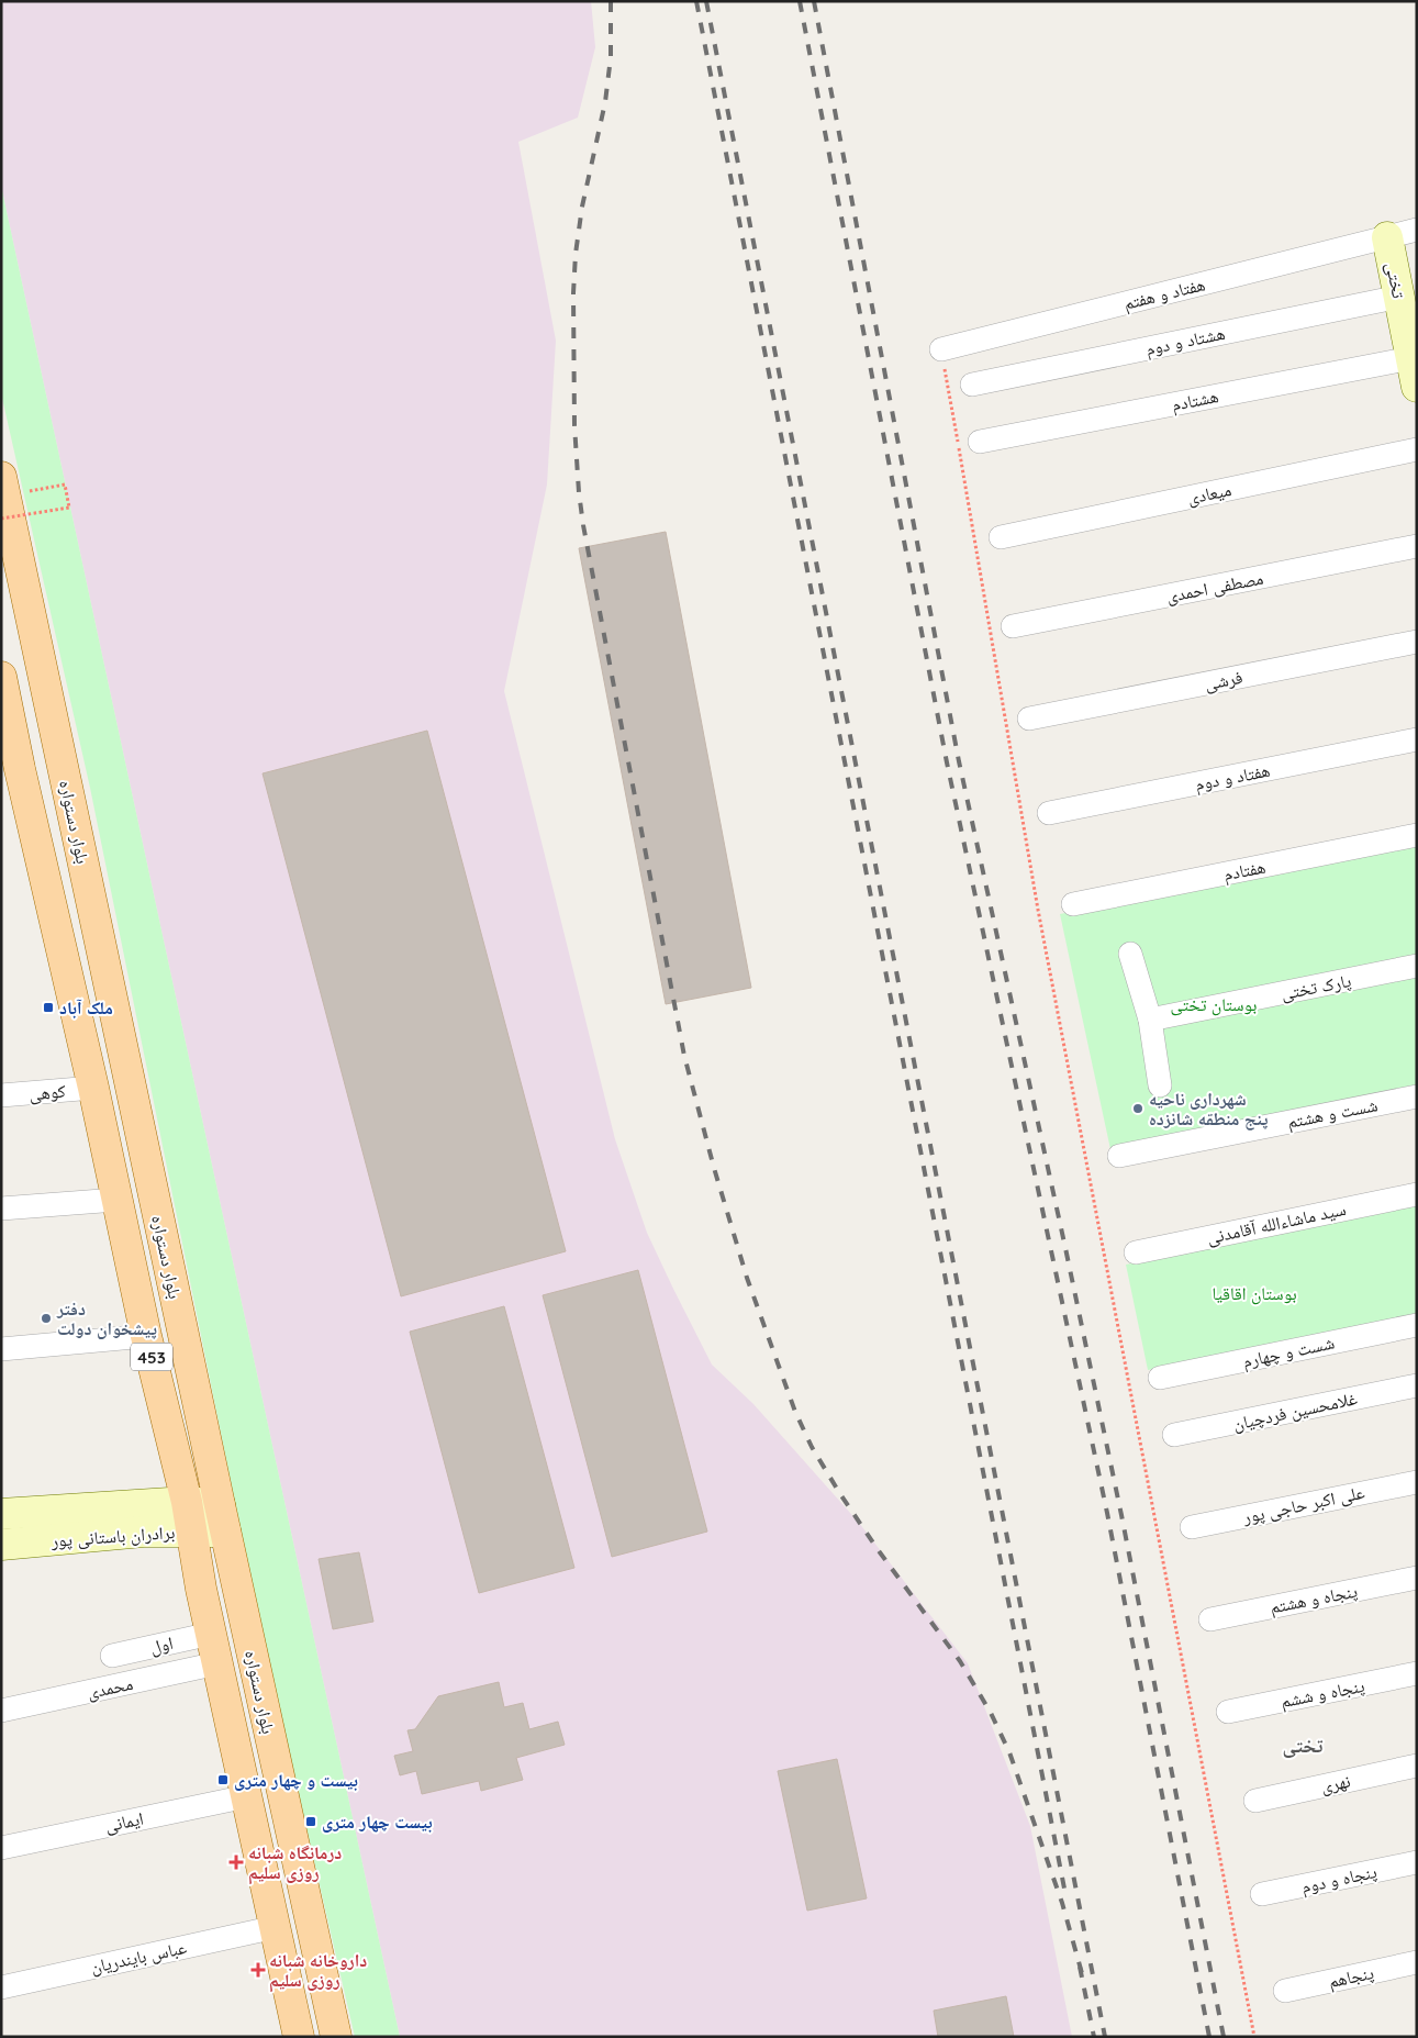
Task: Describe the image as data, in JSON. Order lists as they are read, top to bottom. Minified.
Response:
{"streets":{"main road":["بلوار دستواره","453"],"street":["تختی","هفتاد و هفتم","هشتاد و دوم","هشتادم","میعادی","مصطفی احمدی","فرشی","هفتاد و دوم","هفتادم","پارک تختی","کوهی","شست و هشتم","سید ماشاءالله آقامدنی","شست و چهارم","غلامحسین فردچیان","علی اکبر حاجی پور","برادران باستانی پور","پنجاه و هشتم","اول","محمدی","پنجاه و ششم","نهری","ایمانی","پنجاه و دوم","عباس بایندریان","پنجاهم"]},"crossings":[["تختی","هفتاد و هفتم"],["تختی","هشتاد و دوم"],["تختی","هشتادم"],["بلوار دستواره","کوهی"],["بلوار دستواره","برادران باستانی پور"],["بلوار دستواره","اول"],["بلوار دستواره","محمدی"],["بلوار دستواره","ایمانی"],["بلوار دستواره","عباس بایندریان"]],"districts":["تختی"],"parks":["بوستان تختی","بوستان اقاقیا"],"places":{"transit":["ملک آباد","بیست و چهار متری","بیست چهار متری"],"other":["شهرداری ناحیه پنج منطقه شانزده","دفتر پیشخوان دولت"],"health":["درمانگاه شبانه روزی سلیم","داروخانه شبانه روزی سلیم"]}}
